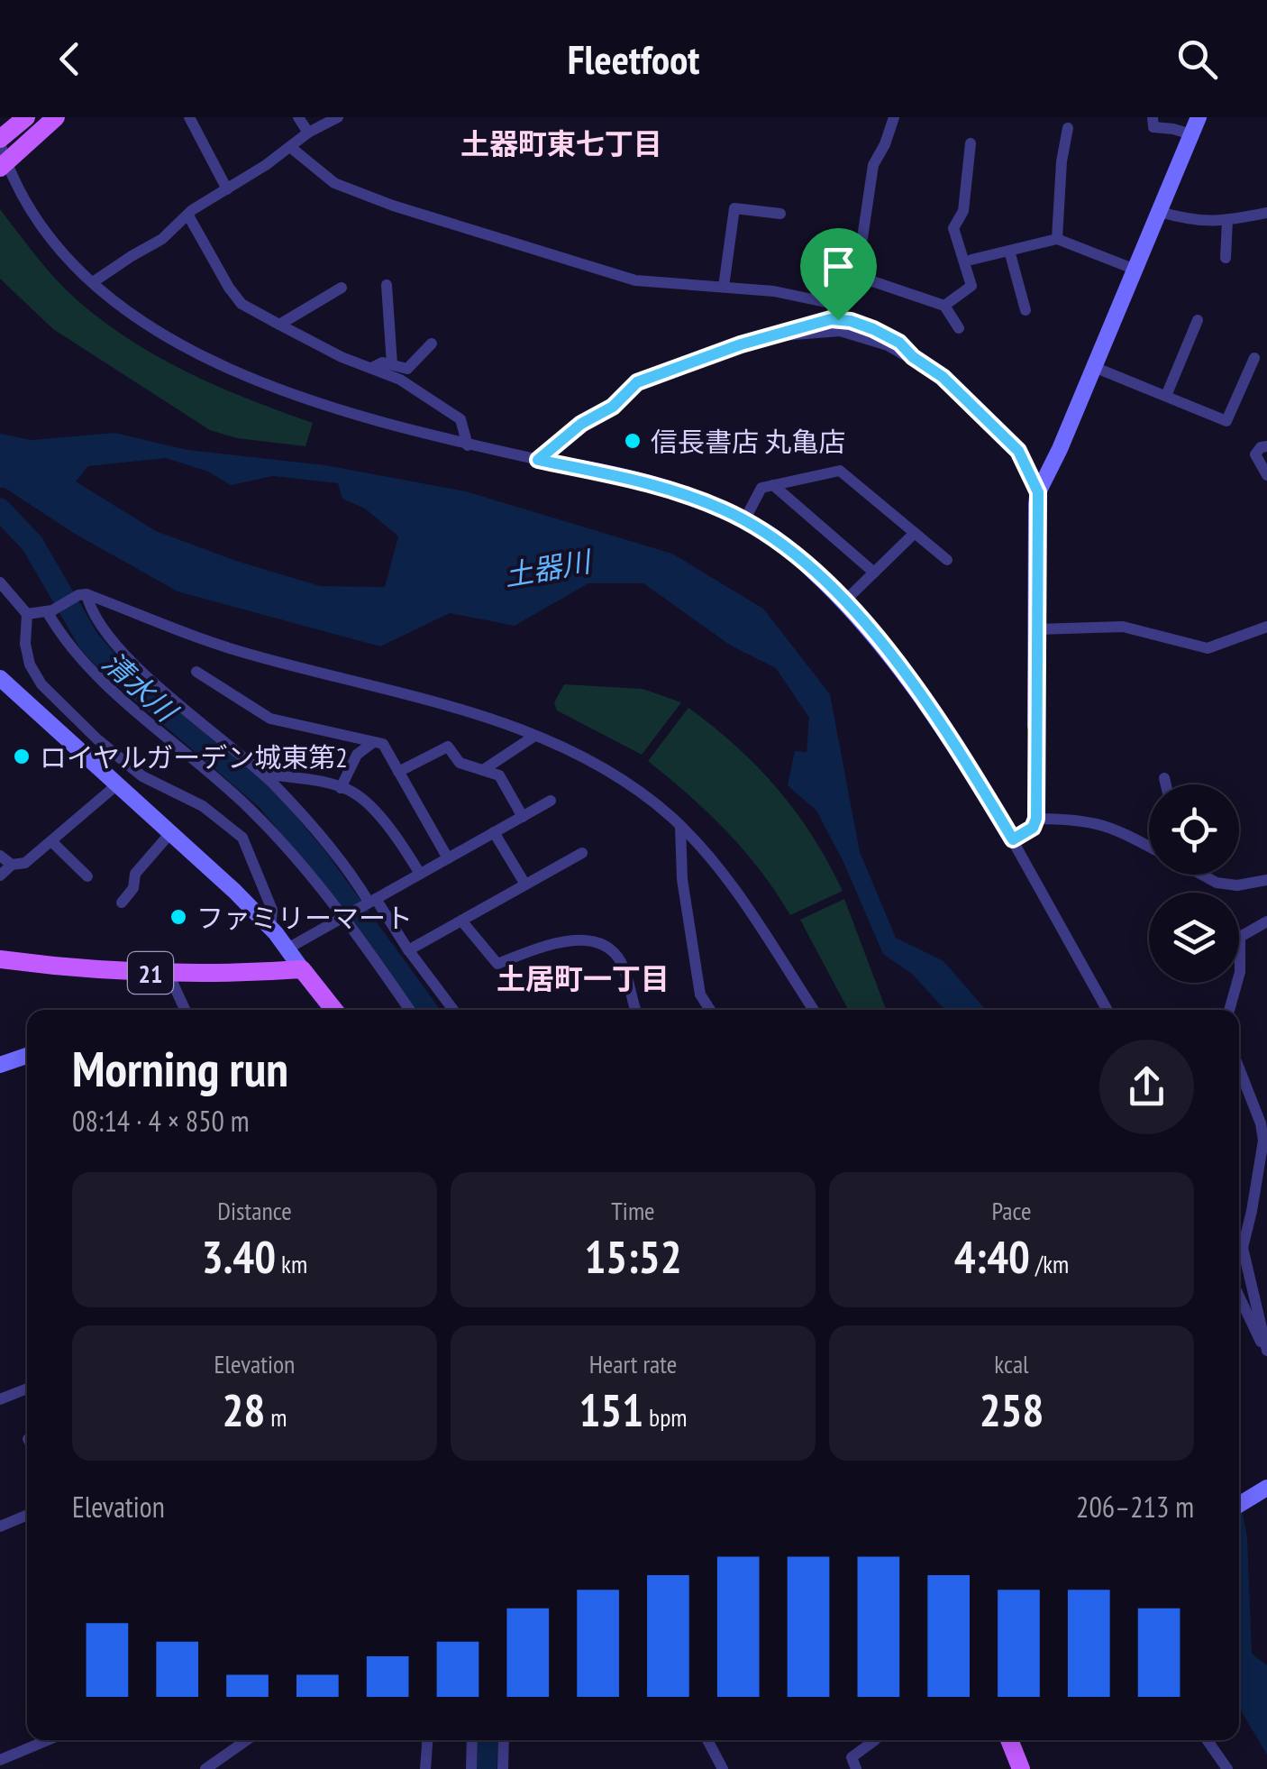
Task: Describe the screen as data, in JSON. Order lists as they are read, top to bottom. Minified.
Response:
{"streets":{"main road":["21"]},"districts":["土器町東七丁目","土居町一丁目"],"water":["土器川","清水川"],"places":["信長書店 丸亀店","ロイヤルガーデン城東第2","ファミリーマート"],"page":{"header":"Fleetfoot","heading":["Morning run","08:14 · 4 × 850 m"],"stats":[["Distance","3.40 km"],["Time","15:52"],["Pace","4:40 /km"],["Elevation","28 m"],["Heart rate","151 bpm"],["kcal","258"]],"chart":["Elevation","206–213 m"]}}
